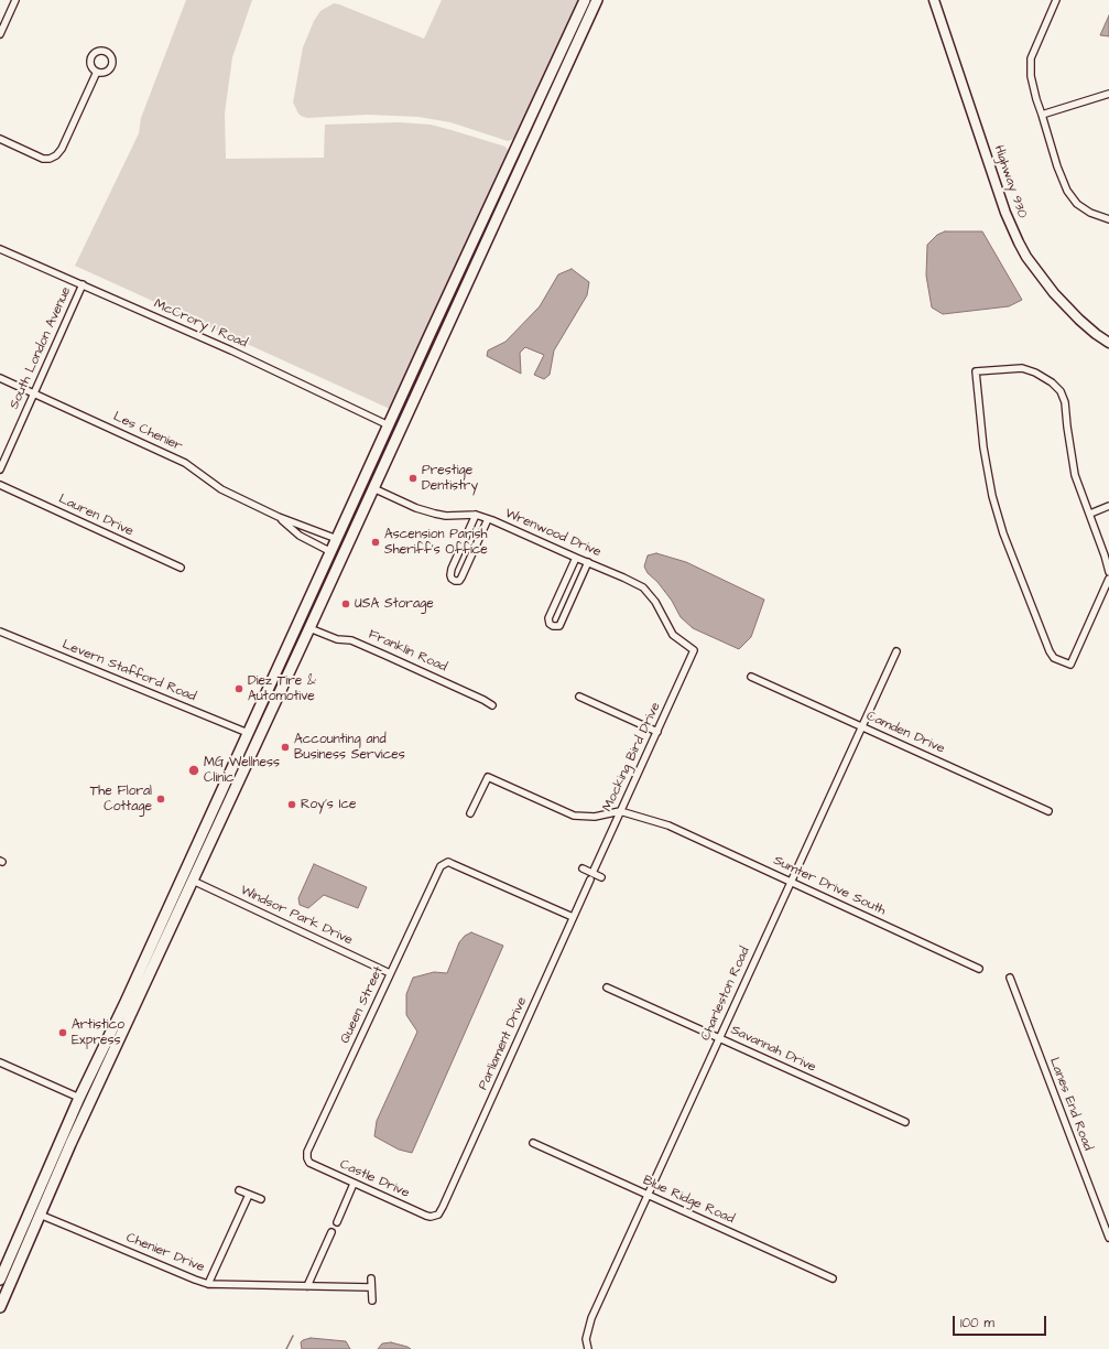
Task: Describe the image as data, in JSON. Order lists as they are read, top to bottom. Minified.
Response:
{"streets":{"street":["Highway 930","McCrory 1 Road","South London Avenue","Les Chenier","Lauren Drive","Wrenwood Drive","Franklin Road","Levern Stafford Road","Camden Drive","Mocking Bird Drive","Sumter Drive South","Windsor Park Drive","Charleston Road","Queen Street","Parliament Drive","Savannah Drive","Lanes End Road","Castle Drive","Blue Ridge Road","Chenier Drive"]},"crossings":[["McCrory 1 Road","South London Avenue"],["South London Avenue","Les Chenier"],["Wrenwood Drive","Mocking Bird Drive"],["Camden Drive","Charleston Road"],["Mocking Bird Drive","Sumter Drive South"],["Mocking Bird Drive","Parliament Drive"],["Sumter Drive South","Charleston Road"],["Windsor Park Drive","Queen Street"],["Charleston Road","Savannah Drive"],["Charleston Road","Blue Ridge Road"],["Queen Street","Parliament Drive"],["Queen Street","Castle Drive"],["Parliament Drive","Castle Drive"]],"places":["Prestige Dentistry","Ascension Parish Sheriff's Office","USA Storage","Diez Tire & Automotive","Accounting and Business Services","MG Wellness Clinic","The Floral Cottage","Roy's Ice","Artistico Express"],"scale_bar":"100 m"}
